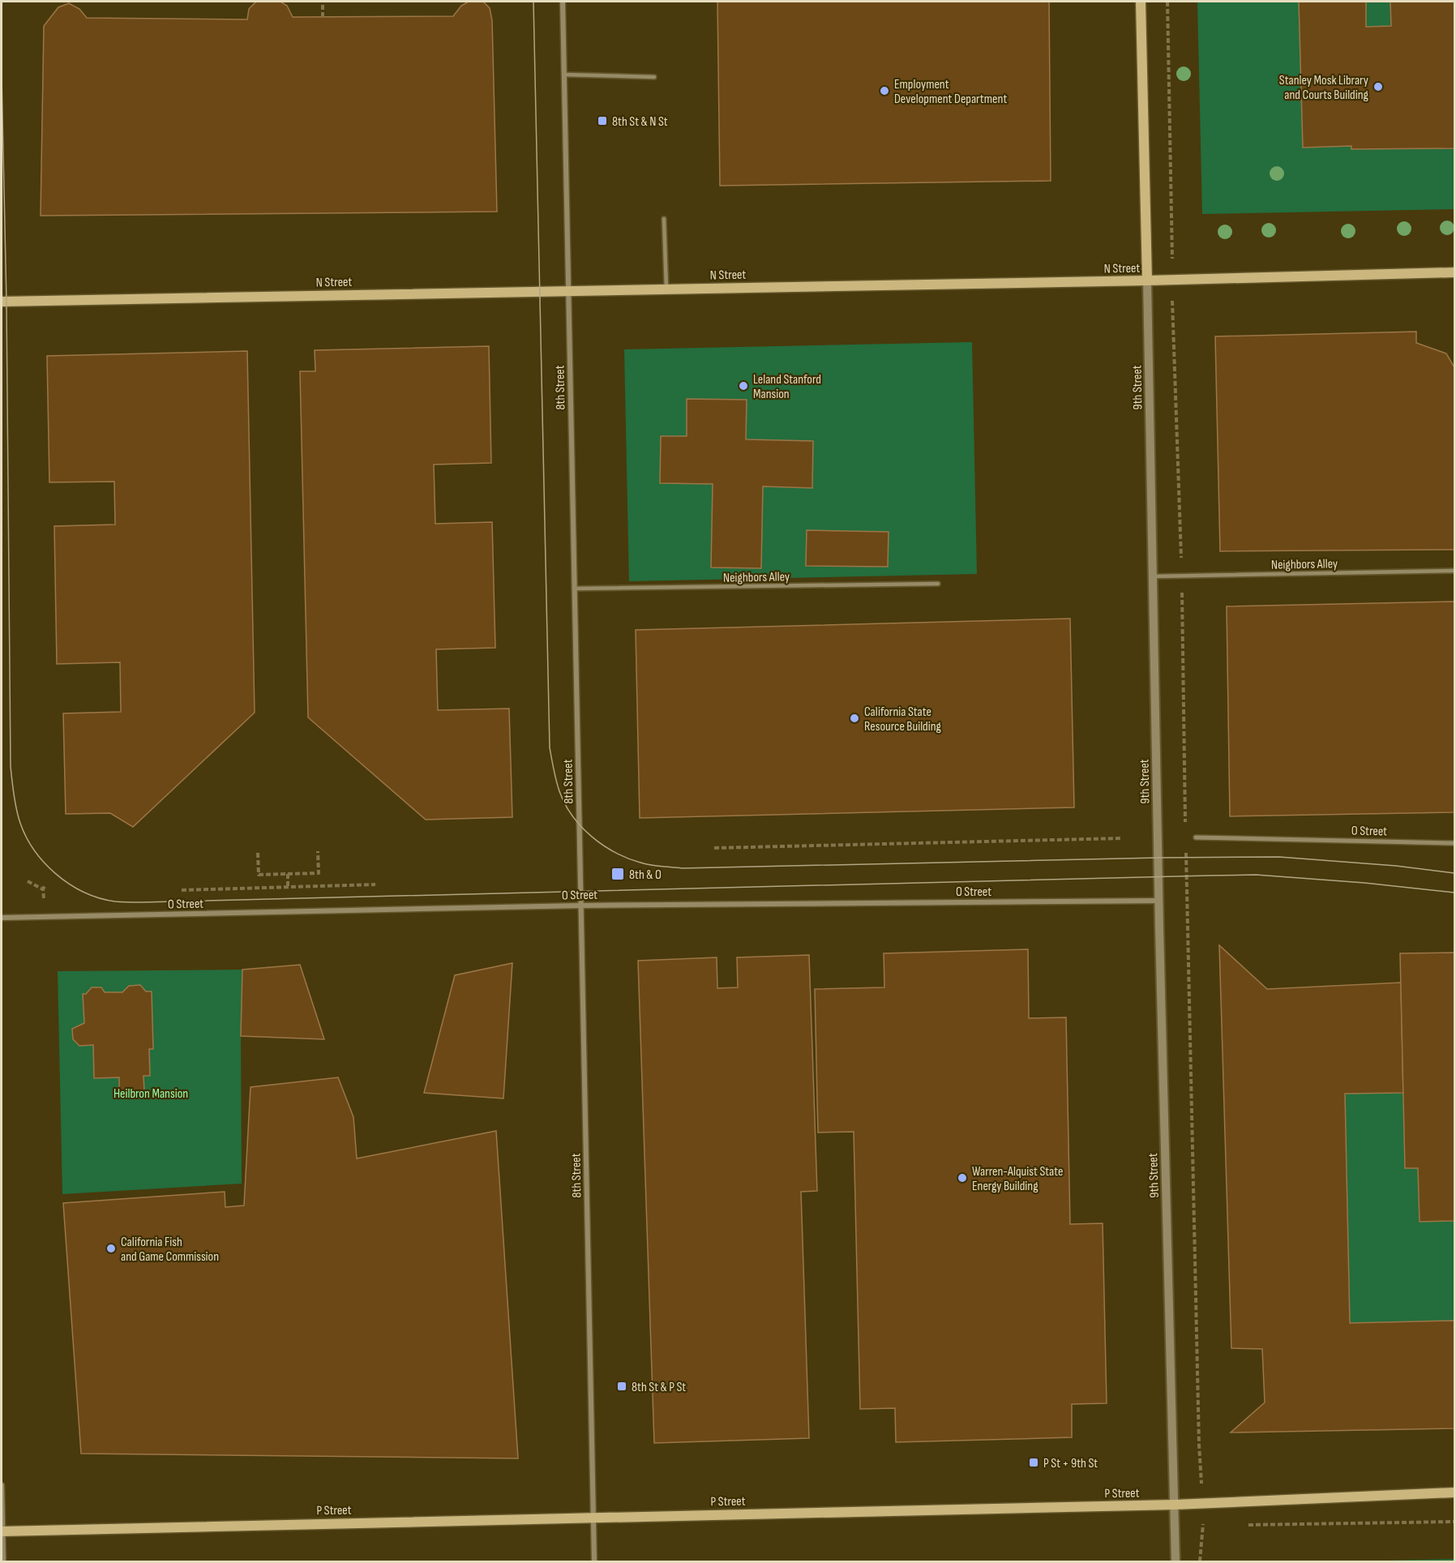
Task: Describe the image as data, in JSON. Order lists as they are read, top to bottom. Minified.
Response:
{"streets":{"main road":["N Street","9th Street","P Street"],"street":["8th Street","O Street"],"lane":["Neighbors Alley"]},"crossings":[["N Street","8th Street"],["N Street","9th Street"],["8th Street","Neighbors Alley"],["8th Street","O Street"],["8th Street","P Street"],["9th Street","Neighbors Alley"],["9th Street","O Street"],["9th Street","P Street"]],"parks":["Heilbron Mansion"],"places":{"other":["Stanley Mosk Library and Courts Building","Employment Development Department","Leland Stanford Mansion","California State Resource Building","Warren-Alquist State Energy Building","California Fish and Game Commission"],"transit":["8th St & N St","8th & O","8th St & P St","P St + 9th St"]}}
